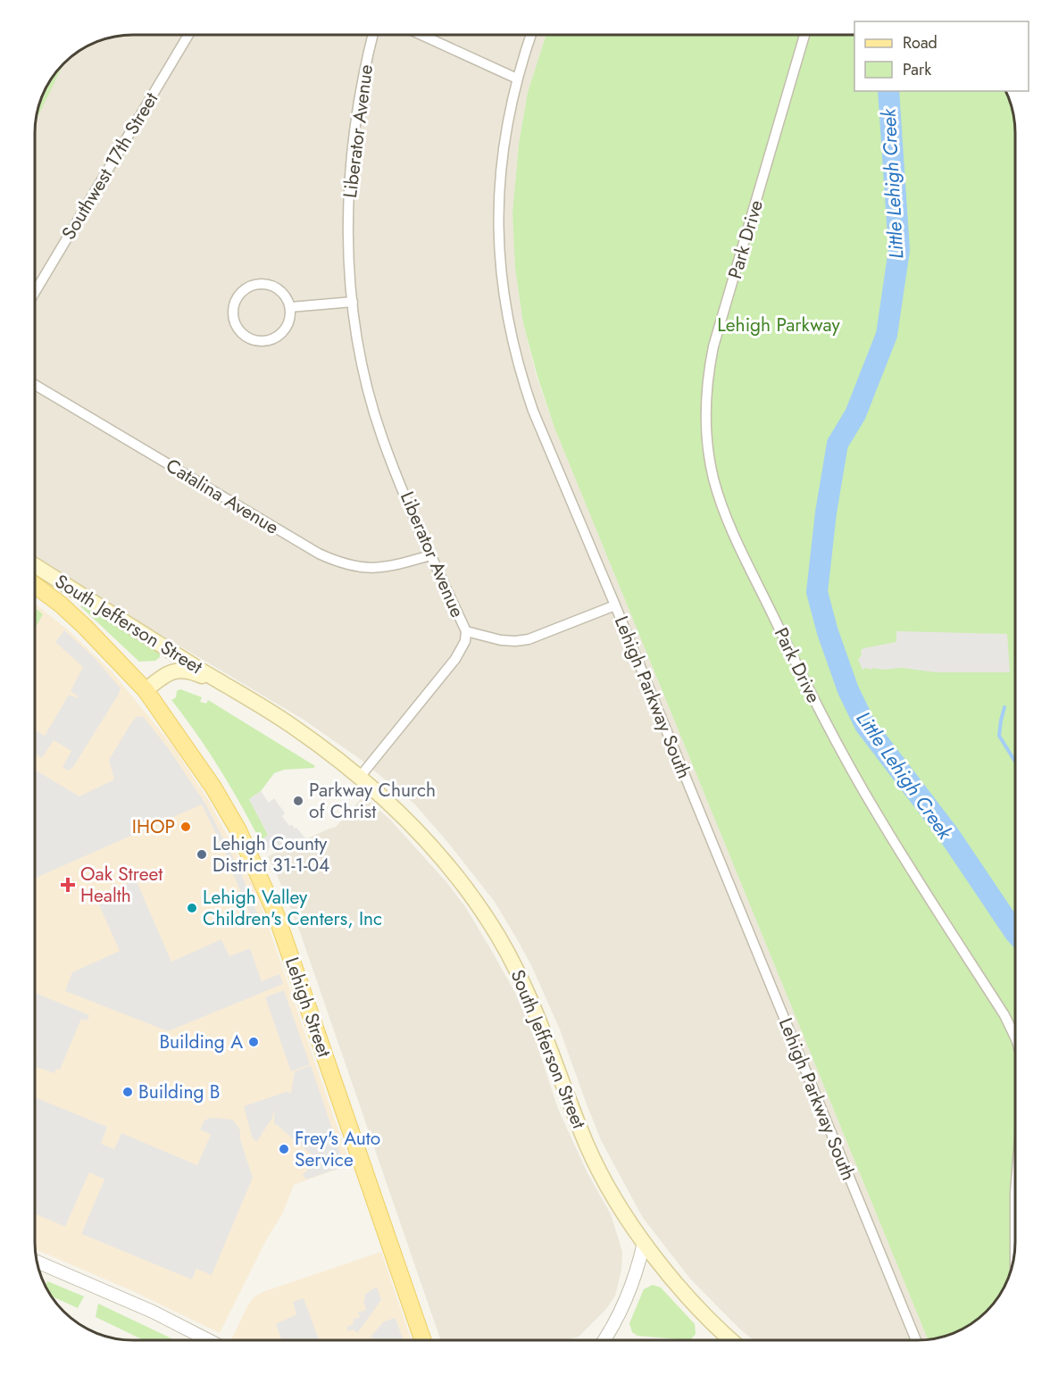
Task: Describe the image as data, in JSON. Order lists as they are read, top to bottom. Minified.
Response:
{"streets":{"main road":["South Jefferson Street","Lehigh Street"],"street":["Liberator Avenue","Southwest 17th Street","Park Drive","Catalina Avenue","Lehigh Parkway South"]},"crossings":[["Liberator Avenue","Catalina Avenue"],["Liberator Avenue","South Jefferson Street"],["South Jefferson Street","Lehigh Street"]],"water":["Little Lehigh Creek"],"parks":["Lehigh Parkway"],"places":{"other":["Parkway Church of Christ","IHOP","Lehigh County District 31-1-04","Lehigh Valley Children's Centers, Inc","Building A","Building B","Frey's Auto Service"],"health":["Oak Street Health"]},"legend":["Road","Park"]}
